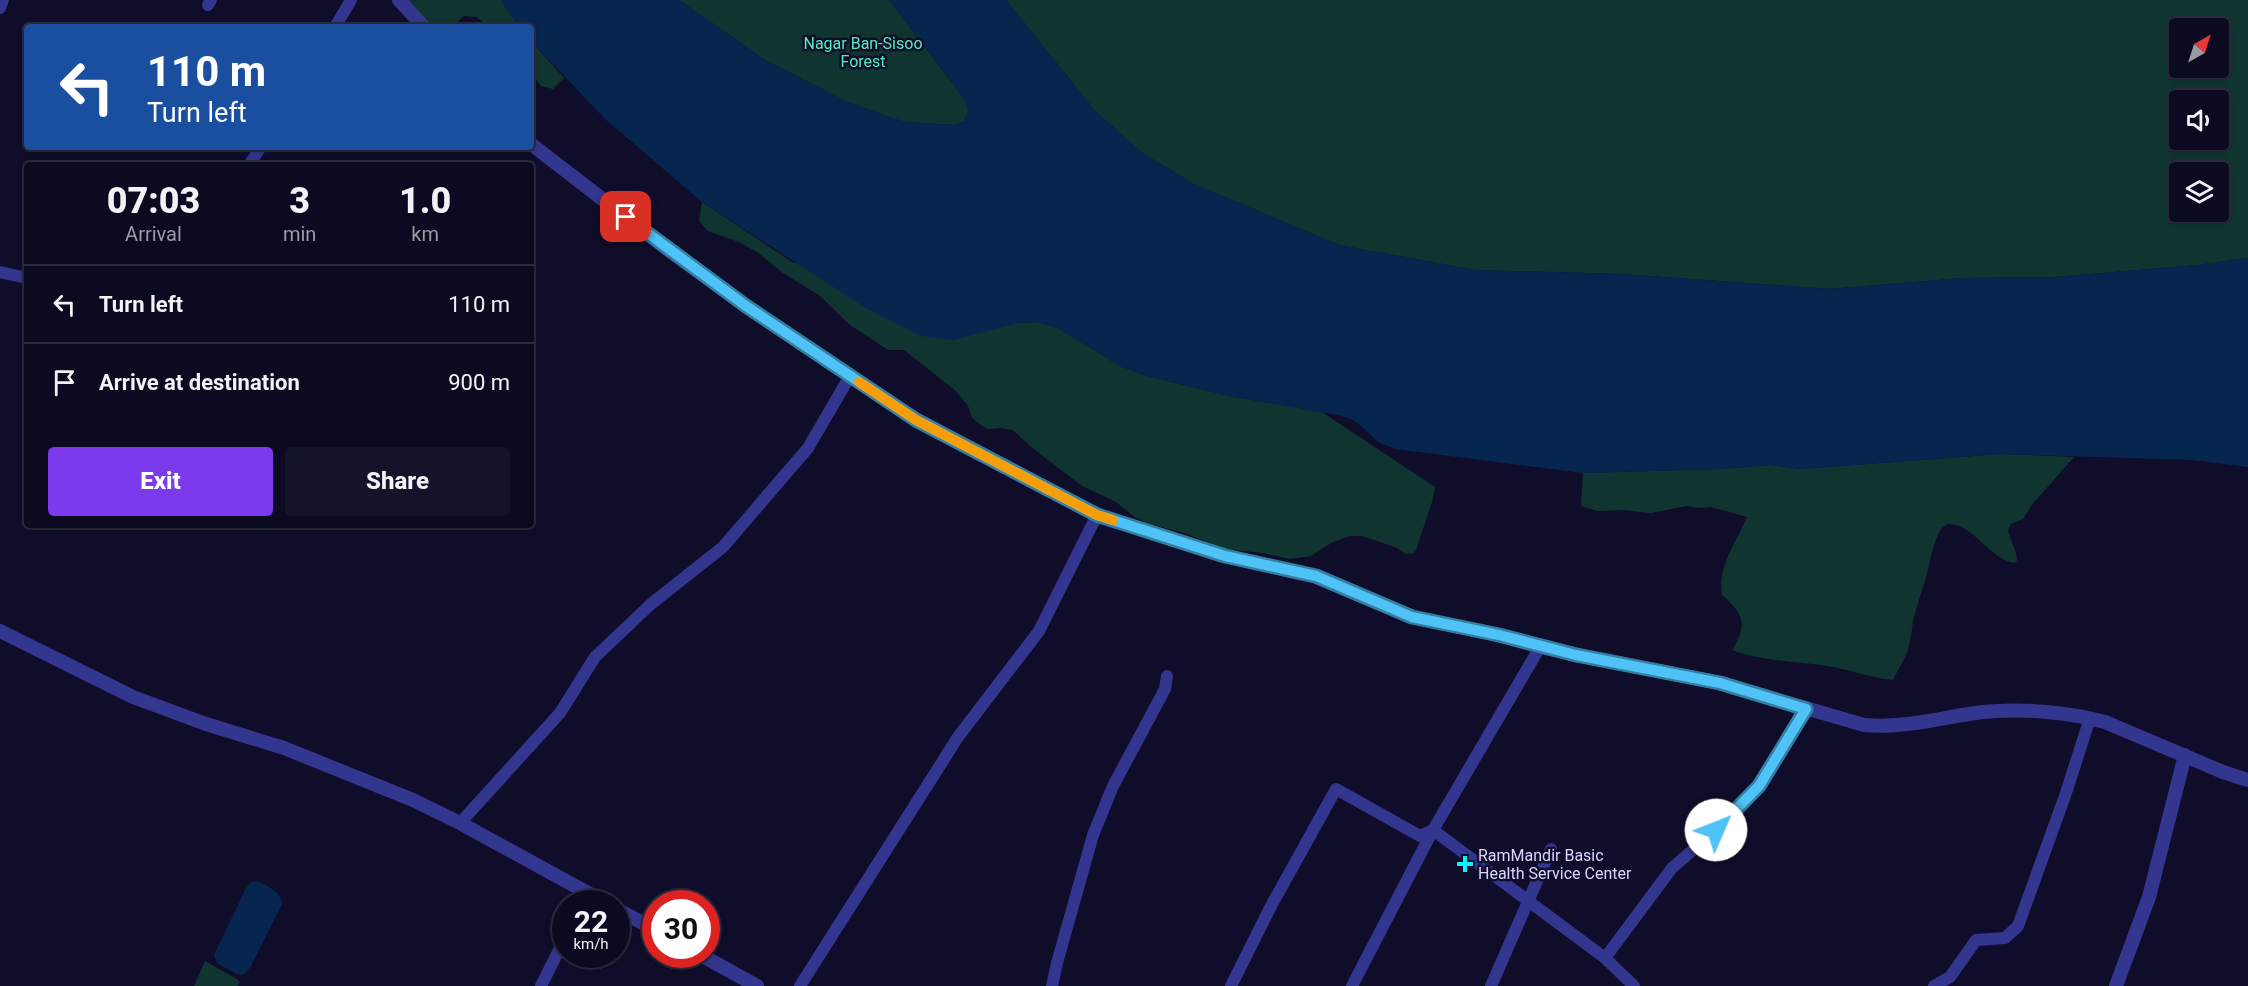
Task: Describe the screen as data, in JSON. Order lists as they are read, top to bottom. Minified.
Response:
{"parks":["Nagar Ban-Sisoo Forest"],"places":{"health":["RamMandir Basic Health Service Center"]},"north":"top right","page":{"turn":["110 m","Turn left"],"eta":["07:03","Arrival","3","min","1.0","km"],"list":[{"name":"Turn left","value":"110 m"},{"name":"Arrive at destination","value":"900 m"}],"buttons":["Exit","Share"],"speed":"22 km/h","limit":"30"}}
